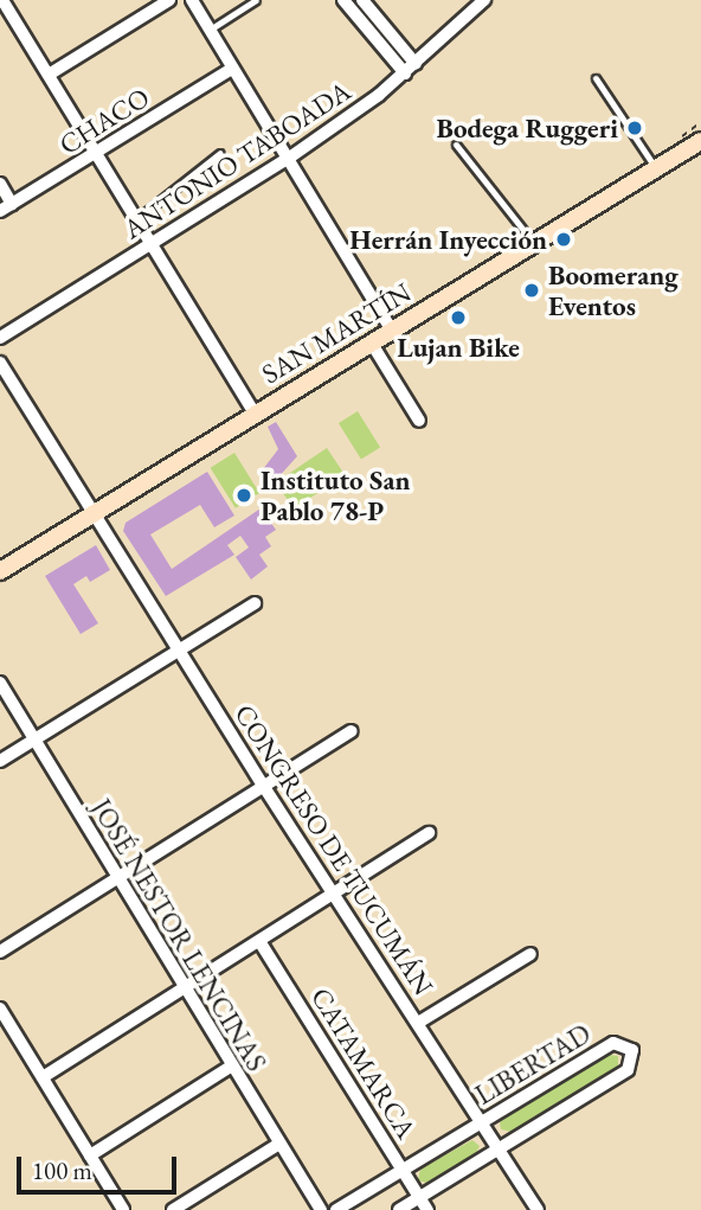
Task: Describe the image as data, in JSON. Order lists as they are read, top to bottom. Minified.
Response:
{"streets":{"main road":["SAN MARTÍN"],"street":["CHACO","ANTONIO TABOADA","CONGRESO DE TUCUMÁN","JOSÉ NESTOR LENCINAS","CATAMARCA","LIBERTAD"]},"crossings":[["SAN MARTÍN","CONGRESO DE TUCUMÁN"],["CONGRESO DE TUCUMÁN","LIBERTAD"],["CATAMARCA","LIBERTAD"]],"places":["Bodega Ruggeri","Herrán Inyección","Boomerang Eventos","Lujan Bike","Instituto San Pablo 78-P"],"scale_bar":"100 m"}
